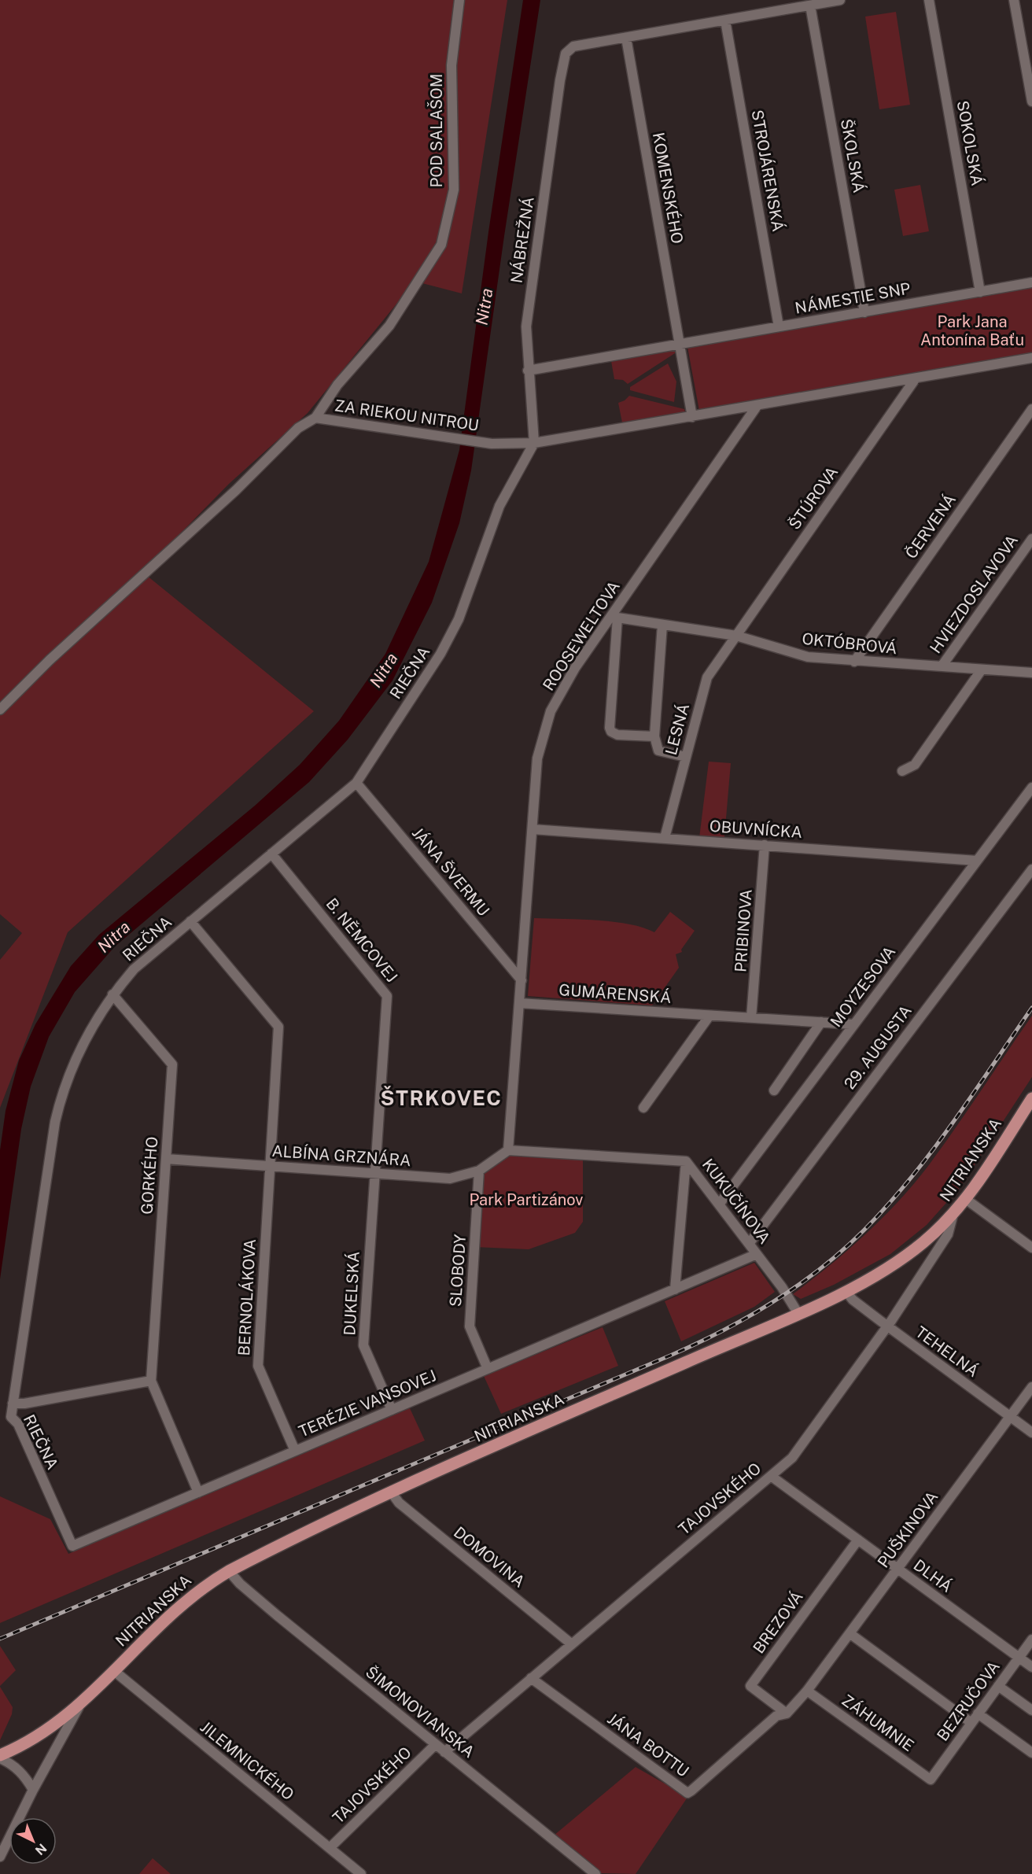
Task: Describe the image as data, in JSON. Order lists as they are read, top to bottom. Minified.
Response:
{"streets":{"main road":["NITRIANSKA"],"street":["POD SALAŠOM","SOKOLSKÁ","ŠKOLSKÁ","STROJÁRENSKÁ","KOMENSKÉHO","NÁBREŽNÁ","NÁMESTIE SNP","ZA RIEKOU NITROU","ŠTÚROVA","ČERVENÁ","HVIEZDOSLAVOVA","ROOSEWELTOVA","OKTÓBROVÁ","RIEČNA","LESNÁ","OBUVNÍCKA","JÁNA ŠVERMU","PRIBINOVA","B. NĚMCOVEJ","MOYZESOVA","GUMÁRENSKÁ","29. AUGUSTA","ALBÍNA GRZNÁRA","GORKÉHO","KUKUČÍNOVA","SLOBODY","DUKELSKÁ","BERNOLÁKOVA","TEHELNÁ","TERÉZIE VANSOVEJ","TAJOVSKÉHO","PUŠKINOVA","DOMOVINA","DLHÁ","BREZOVÁ","BEZRUČOVA","ŠIMONOVIANSKA","ZÁHUMNIE","JÁNA BOTTU","JILEMNICKÉHO"]},"crossings":[["POD SALAŠOM","ZA RIEKOU NITROU"],["SOKOLSKÁ","NÁMESTIE SNP"],["ŠKOLSKÁ","NÁMESTIE SNP"],["STROJÁRENSKÁ","NÁMESTIE SNP"],["KOMENSKÉHO","NÁBREŽNÁ"],["KOMENSKÉHO","NÁMESTIE SNP"],["NÁBREŽNÁ","NÁMESTIE SNP"],["NÁBREŽNÁ","ZA RIEKOU NITROU"],["NÁBREŽNÁ","RIEČNA"],["ZA RIEKOU NITROU","RIEČNA"],["ŠTÚROVA","OKTÓBROVÁ"],["ŠTÚROVA","LESNÁ"],["ČERVENÁ","OKTÓBROVÁ"],["HVIEZDOSLAVOVA","OKTÓBROVÁ"],["ROOSEWELTOVA","OKTÓBROVÁ"],["ROOSEWELTOVA","OBUVNÍCKA"],["ROOSEWELTOVA","JÁNA ŠVERMU"],["ROOSEWELTOVA","GUMÁRENSKÁ"],["ROOSEWELTOVA","ALBÍNA GRZNÁRA"],["ROOSEWELTOVA","KUKUČÍNOVA"],["OKTÓBROVÁ","LESNÁ"],["RIEČNA","JÁNA ŠVERMU"],["RIEČNA","B. NĚMCOVEJ"],["RIEČNA","GORKÉHO"],["RIEČNA","BERNOLÁKOVA"],["RIEČNA","TERÉZIE VANSOVEJ"],["LESNÁ","OBUVNÍCKA"],["OBUVNÍCKA","PRIBINOVA"],["OBUVNÍCKA","MOYZESOVA"],["PRIBINOVA","GUMÁRENSKÁ"],["B. NĚMCOVEJ","ALBÍNA GRZNÁRA"],["B. NĚMCOVEJ","DUKELSKÁ"],["MOYZESOVA","GUMÁRENSKÁ"],["MOYZESOVA","KUKUČÍNOVA"],["29. AUGUSTA","KUKUČÍNOVA"],["ALBÍNA GRZNÁRA","GORKÉHO"],["ALBÍNA GRZNÁRA","KUKUČÍNOVA"],["ALBÍNA GRZNÁRA","SLOBODY"],["ALBÍNA GRZNÁRA","DUKELSKÁ"],["ALBÍNA GRZNÁRA","BERNOLÁKOVA"],["NITRIANSKA","KUKUČÍNOVA"],["NITRIANSKA","TEHELNÁ"],["NITRIANSKA","TAJOVSKÉHO"],["NITRIANSKA","DOMOVINA"],["NITRIANSKA","ŠIMONOVIANSKA"],["NITRIANSKA","JILEMNICKÉHO"],["GORKÉHO","TERÉZIE VANSOVEJ"],["KUKUČÍNOVA","TERÉZIE VANSOVEJ"],["SLOBODY","TERÉZIE VANSOVEJ"],["DUKELSKÁ","TERÉZIE VANSOVEJ"],["BERNOLÁKOVA","TERÉZIE VANSOVEJ"],["TEHELNÁ","TAJOVSKÉHO"],["TEHELNÁ","PUŠKINOVA"],["TAJOVSKÉHO","DOMOVINA"],["TAJOVSKÉHO","DLHÁ"],["TAJOVSKÉHO","ŠIMONOVIANSKA"],["TAJOVSKÉHO","JÁNA BOTTU"],["TAJOVSKÉHO","JILEMNICKÉHO"],["PUŠKINOVA","DLHÁ"],["PUŠKINOVA","ZÁHUMNIE"],["PUŠKINOVA","JÁNA BOTTU"],["DLHÁ","BREZOVÁ"],["DLHÁ","BEZRUČOVA"],["BREZOVÁ","JÁNA BOTTU"],["BEZRUČOVA","ZÁHUMNIE"],["ZÁHUMNIE","JÁNA BOTTU"]],"districts":["ŠTRKOVEC"],"water":["Nitra"],"parks":["Park Jana Antonína Baťu","Park Partizánov"],"north":"bottom right"}
